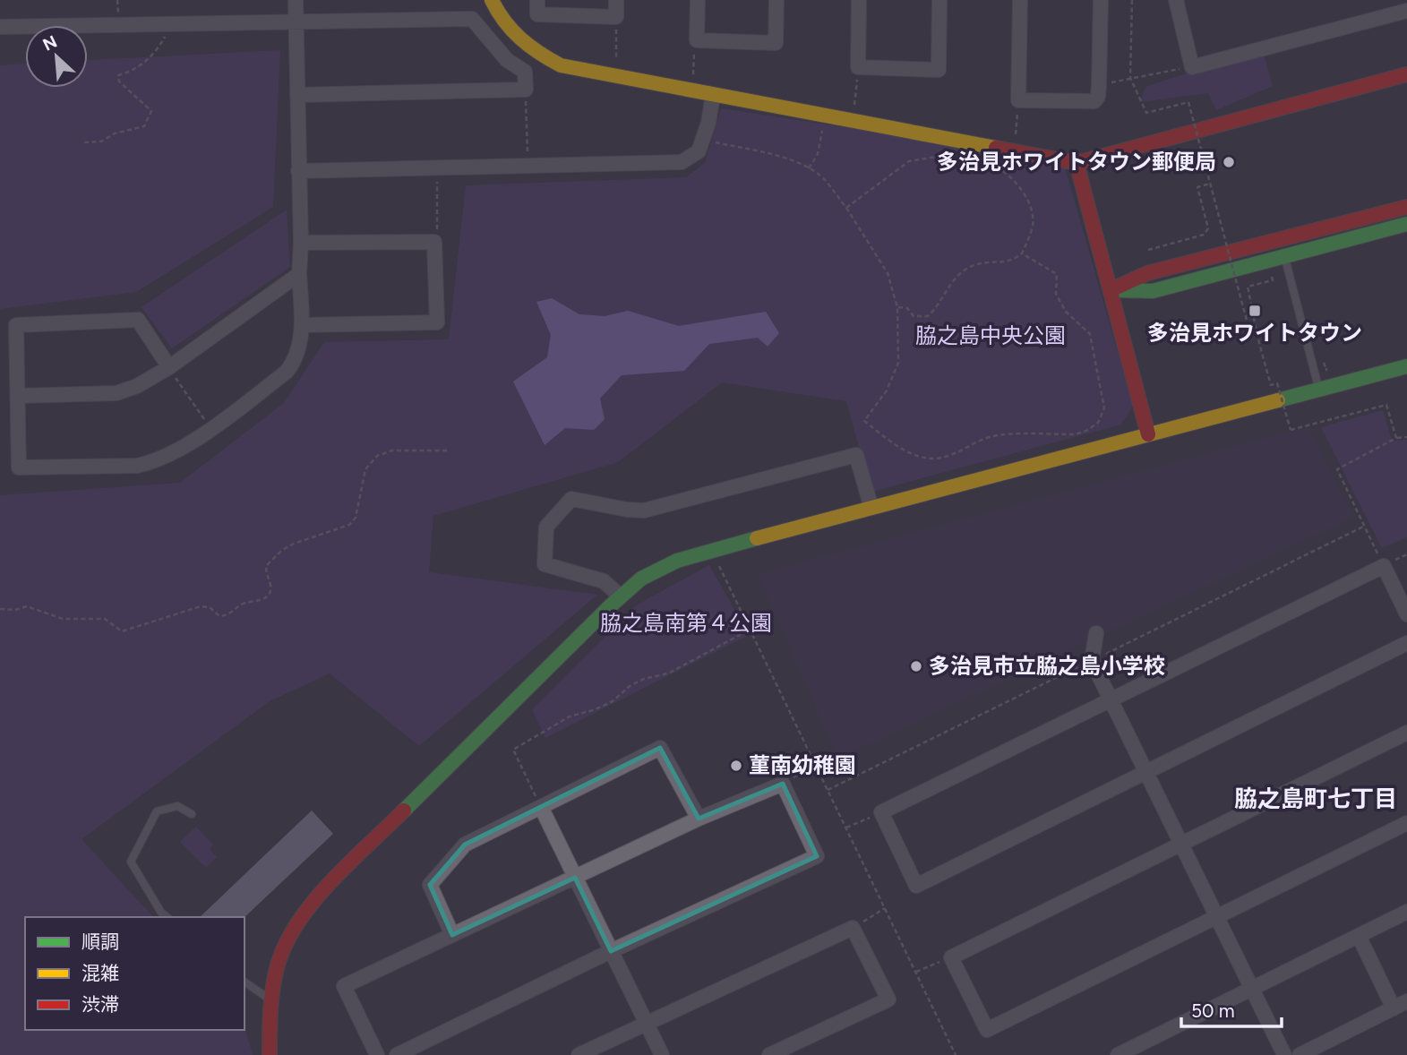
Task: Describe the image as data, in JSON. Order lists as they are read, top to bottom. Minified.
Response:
{"districts":["脇之島町七丁目"],"parks":["脇之島中央公園","脇之島南第４公園"],"places":{"other":["多治見ホワイトタウン郵便局","多治見市立脇之島小学校","菫南幼稚園"],"transit":["多治見ホワイトタウン"]},"legend":["順調","混雑","渋滞"],"scale_bar":"50 m","north":"top left"}
